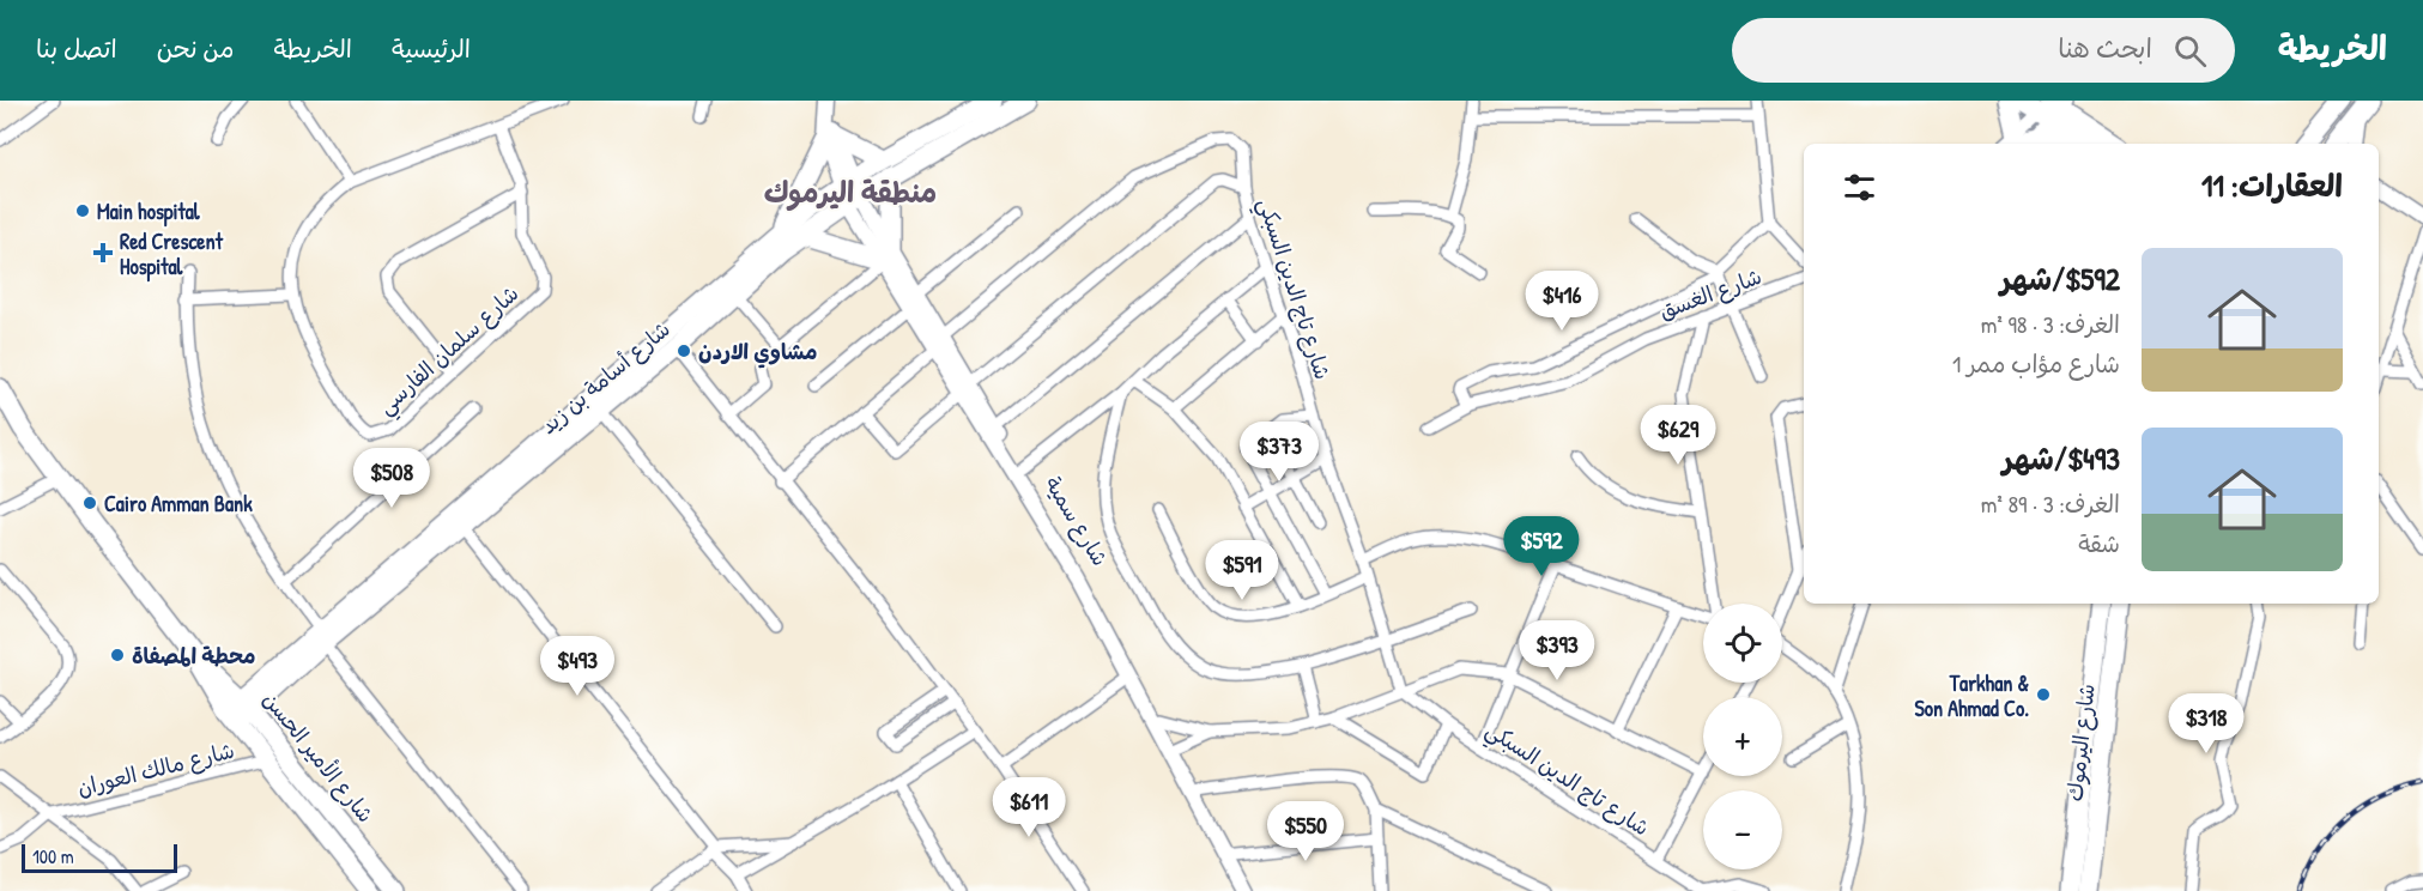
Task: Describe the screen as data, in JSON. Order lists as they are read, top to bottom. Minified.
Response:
{"streets":{"main road":["شارع أسامة بن زيد","شارع اليرموك","شارع الأمير الحسن"],"street":["شارع تاج الدين السبكي","شارع الغسق","شارع سلمان الفارسي","شارع سمية","شارع مالك العوران"]},"crossings":[["شارع تاج الدين السبكي","شارع سمية"],["شارع أسامة بن زيد","شارع سمية"],["شارع أسامة بن زيد","شارع الأمير الحسن"],["شارع الأمير الحسن","شارع مالك العوران"]],"districts":["منطقة اليرموك"],"places":{"other":["Main hospital","مشاوي الاردن","Cairo Amman Bank","محطة المصفاة","Tarkhan & Son Ahmad Co."],"health":["Red Crescent Hospital"]},"scale_bar":"100 m","page":{"header":"الخريطة","search":"ابحث هنا","nav":["الرئيسية","الخريطة","من نحن","اتصل بنا"],"heading":"العقارات: 11","list":[{"name":"$592/شهر","note":"الغرف: 3 · 98 m² · شارع مؤاب ممر 1"},{"name":"$493/شهر","note":"الغرف: 3 · 89 m² · شقة"}],"price":["$416","$629","$373","$508","$592","$591","$393","$493","$318","$611","$550"],"map_buttons":["+","−"],"scale":"100 m"}}
